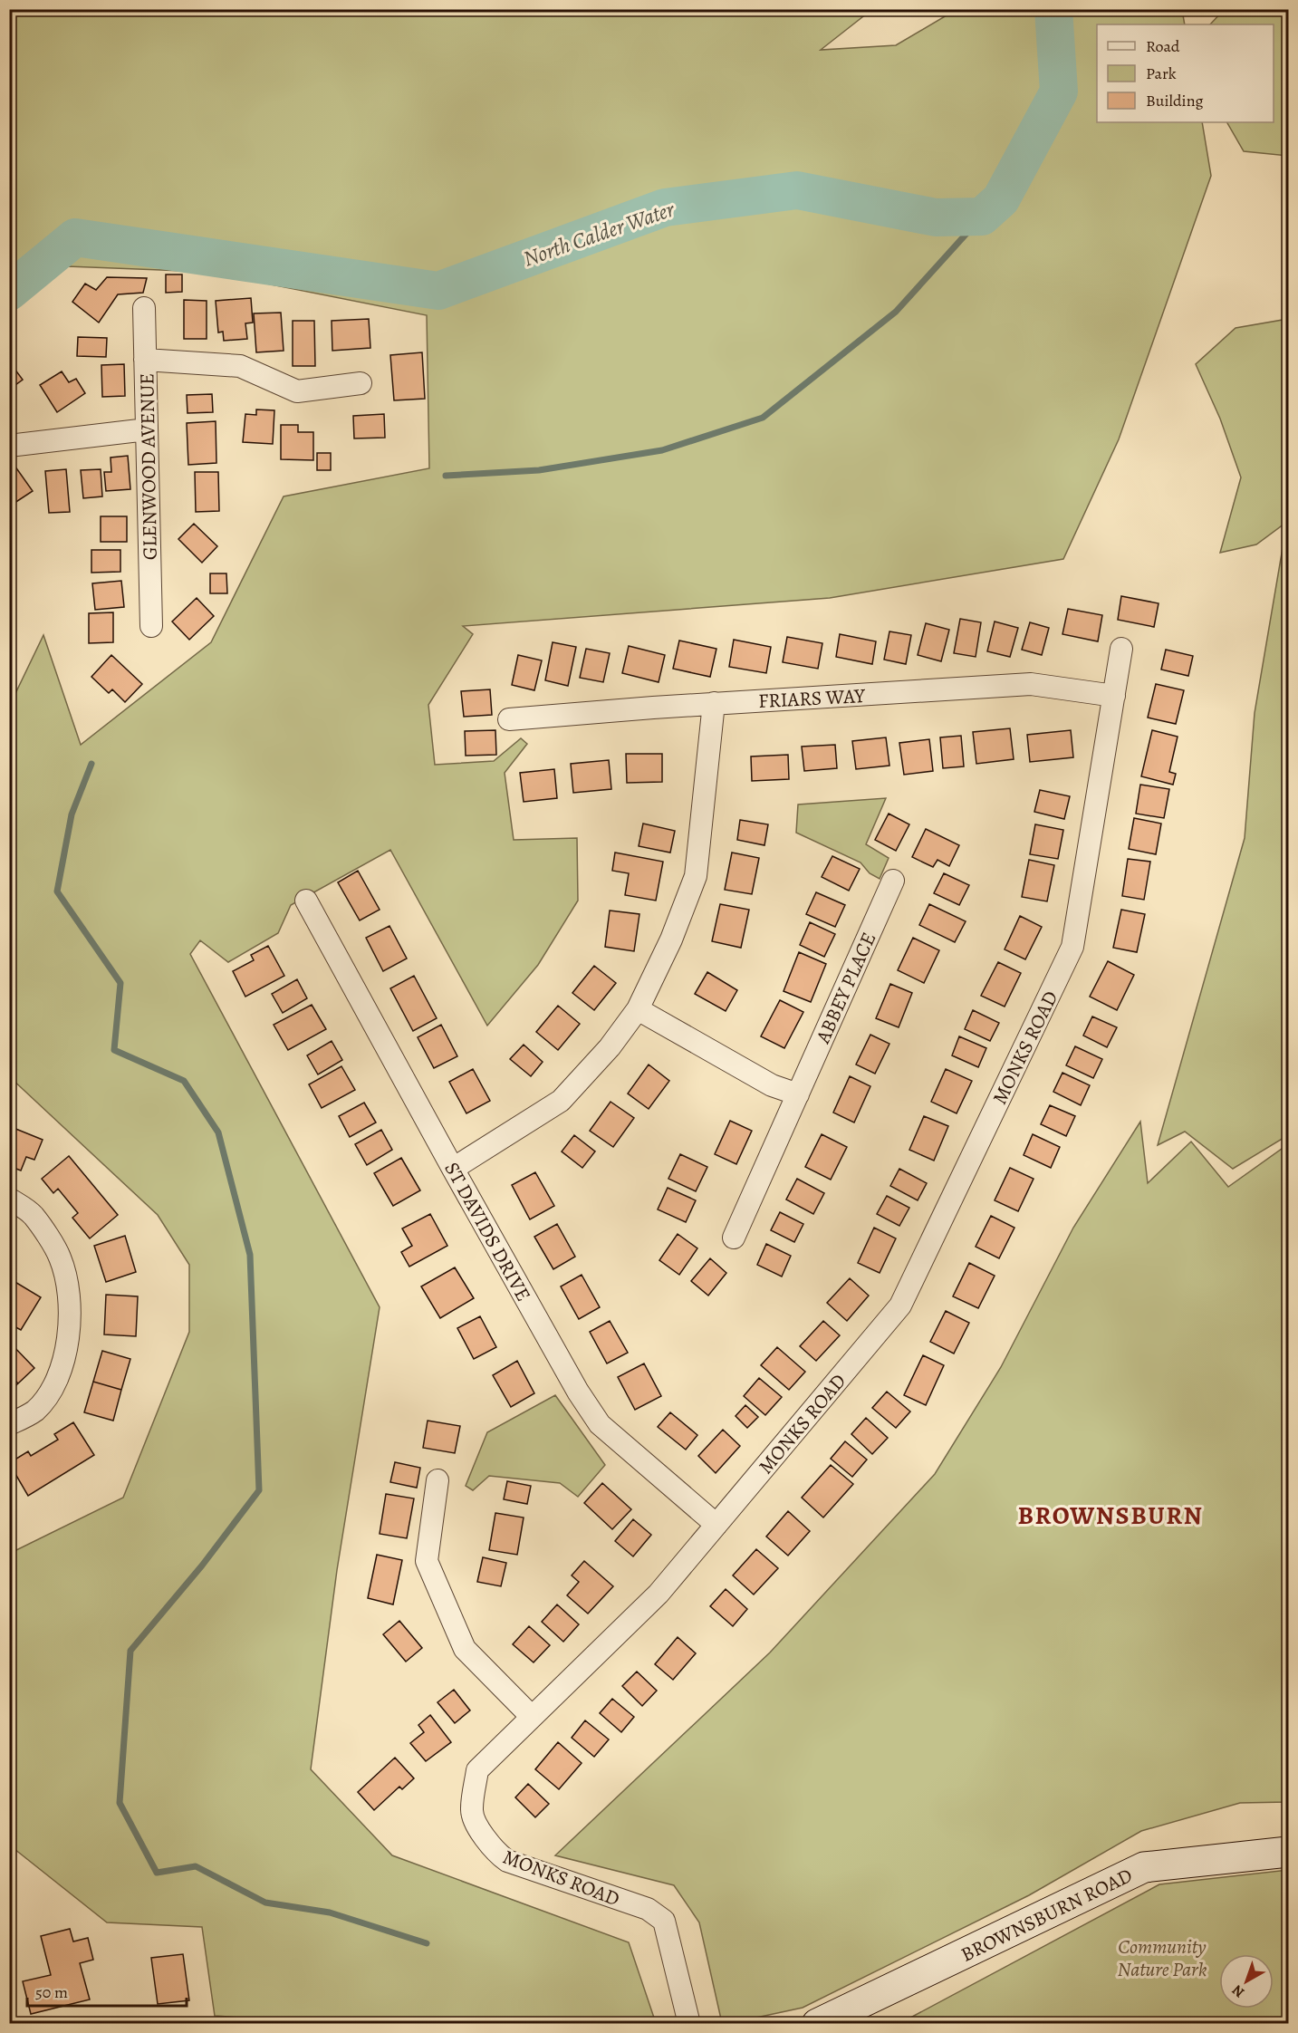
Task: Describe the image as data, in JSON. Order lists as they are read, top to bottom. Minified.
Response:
{"streets":{"main road":["BROWNSBURN ROAD"],"street":["GLENWOOD AVENUE","FRIARS WAY","ABBEY PLACE","MONKS ROAD","ST DAVIDS DRIVE"]},"crossings":[["FRIARS WAY","MONKS ROAD"],["MONKS ROAD","ST DAVIDS DRIVE"]],"districts":["BROWNSBURN"],"water":["North Calder Water"],"parks":["Community Nature Park"],"legend":["Road","Park","Building"],"scale_bar":"50 m","north":"bottom left"}
